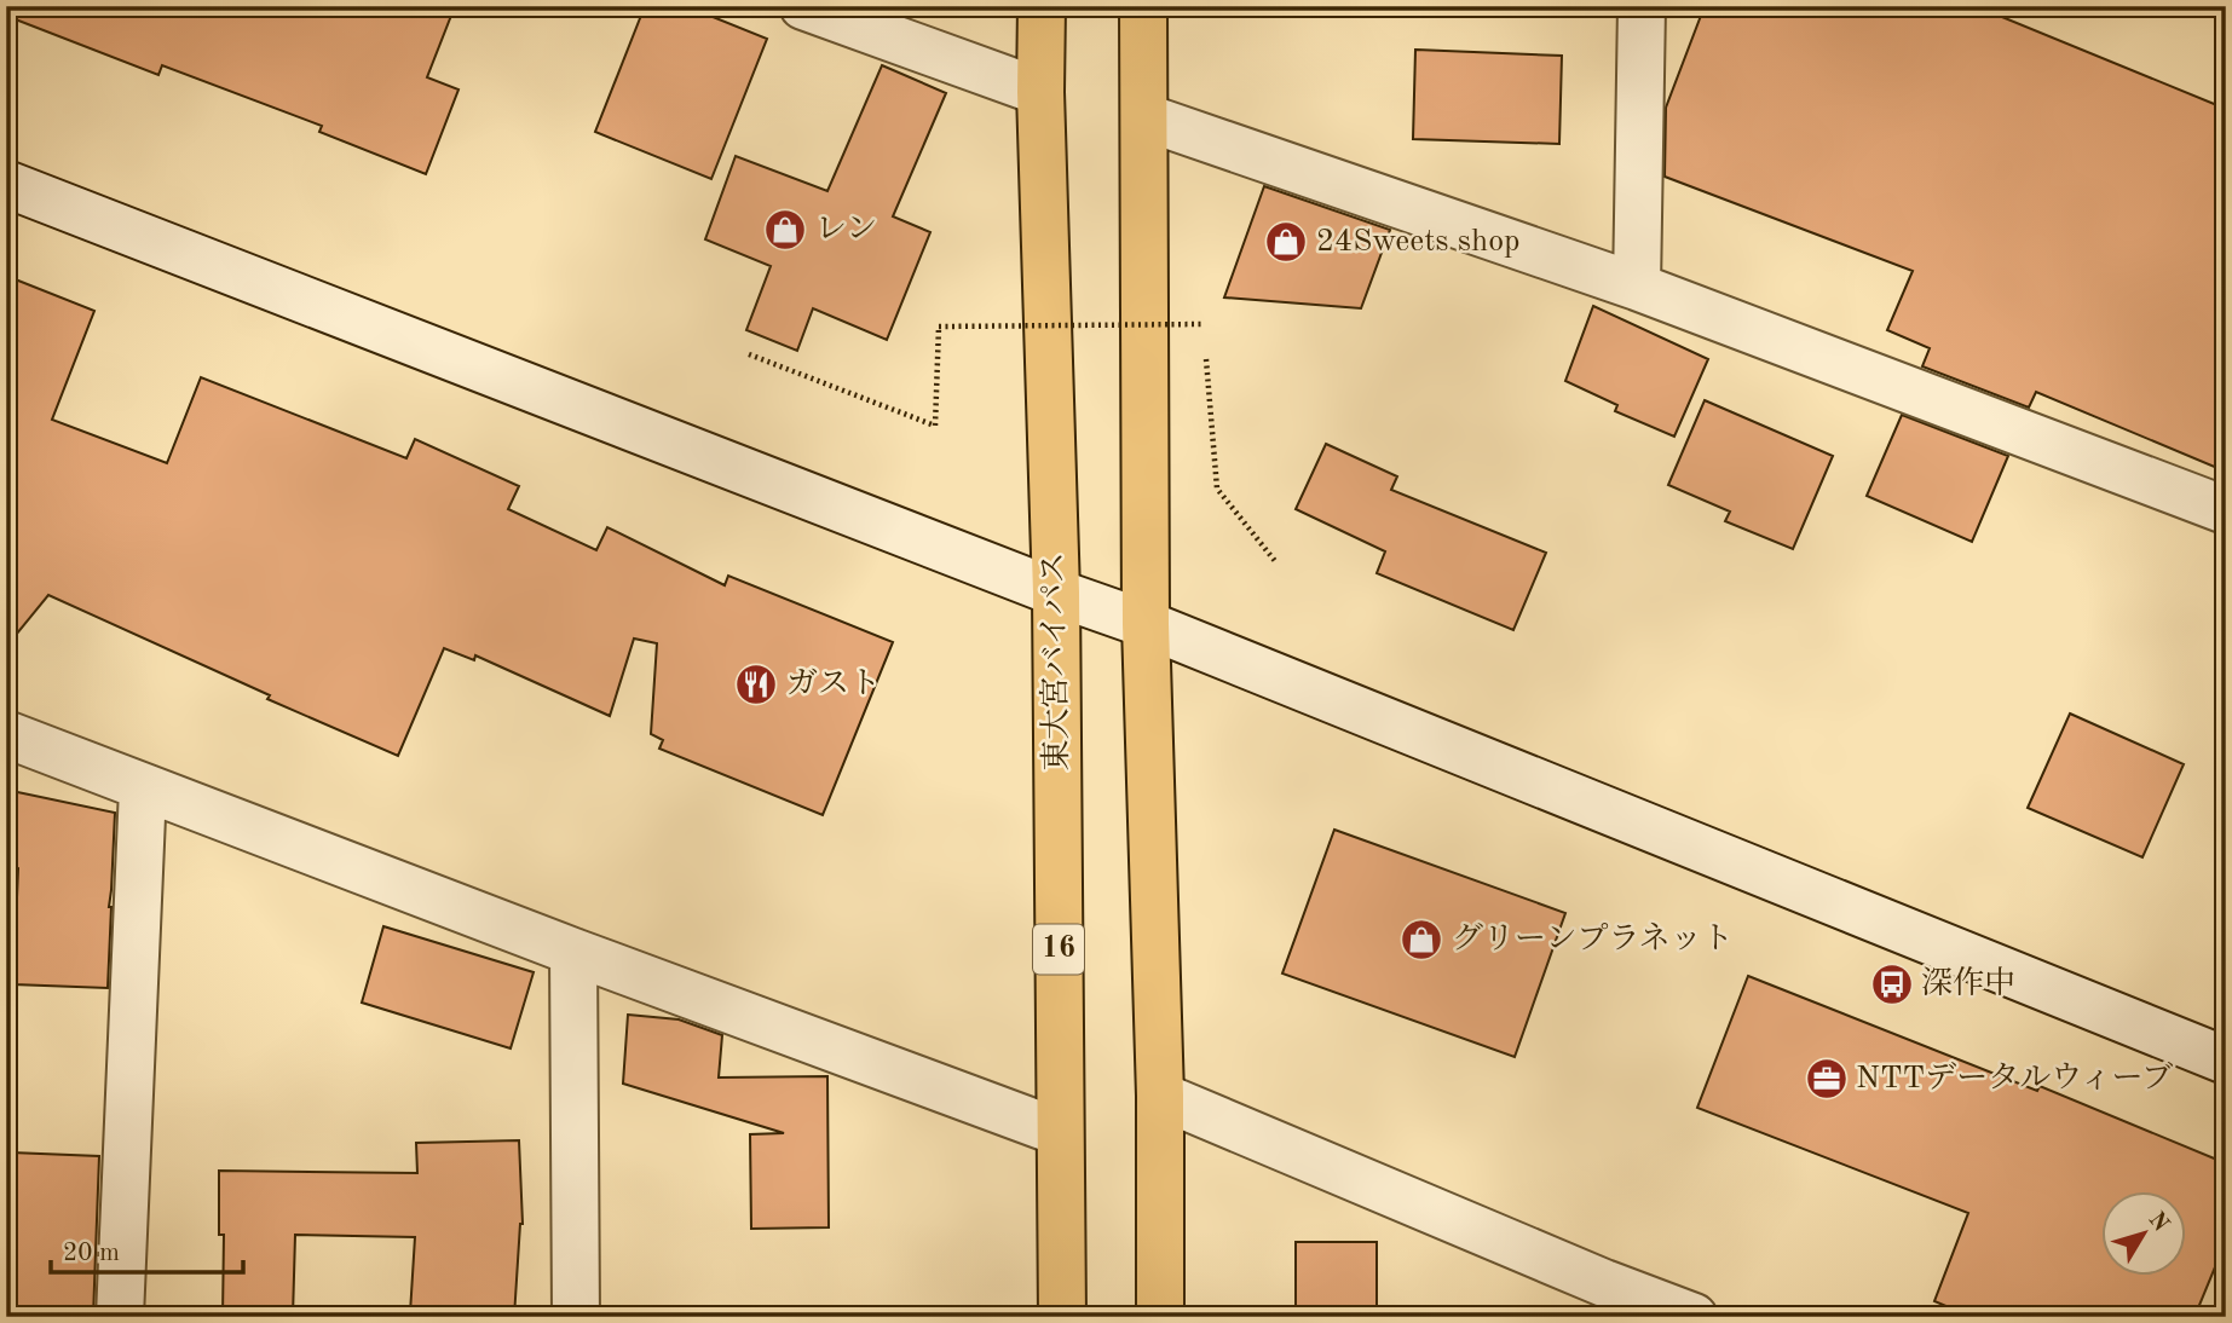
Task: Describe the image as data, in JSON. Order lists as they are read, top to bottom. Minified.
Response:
{"streets":{"highway":["東大宮バイパス","16"]},"places":{"shop":["レン","24Sweets shop","グリーンプラネット"],"restaurant":["ガスト"],"bus stop":["深作中"],"office":["NTTデータルウィーブ"]},"scale_bar":"20 m","north":"top right"}
